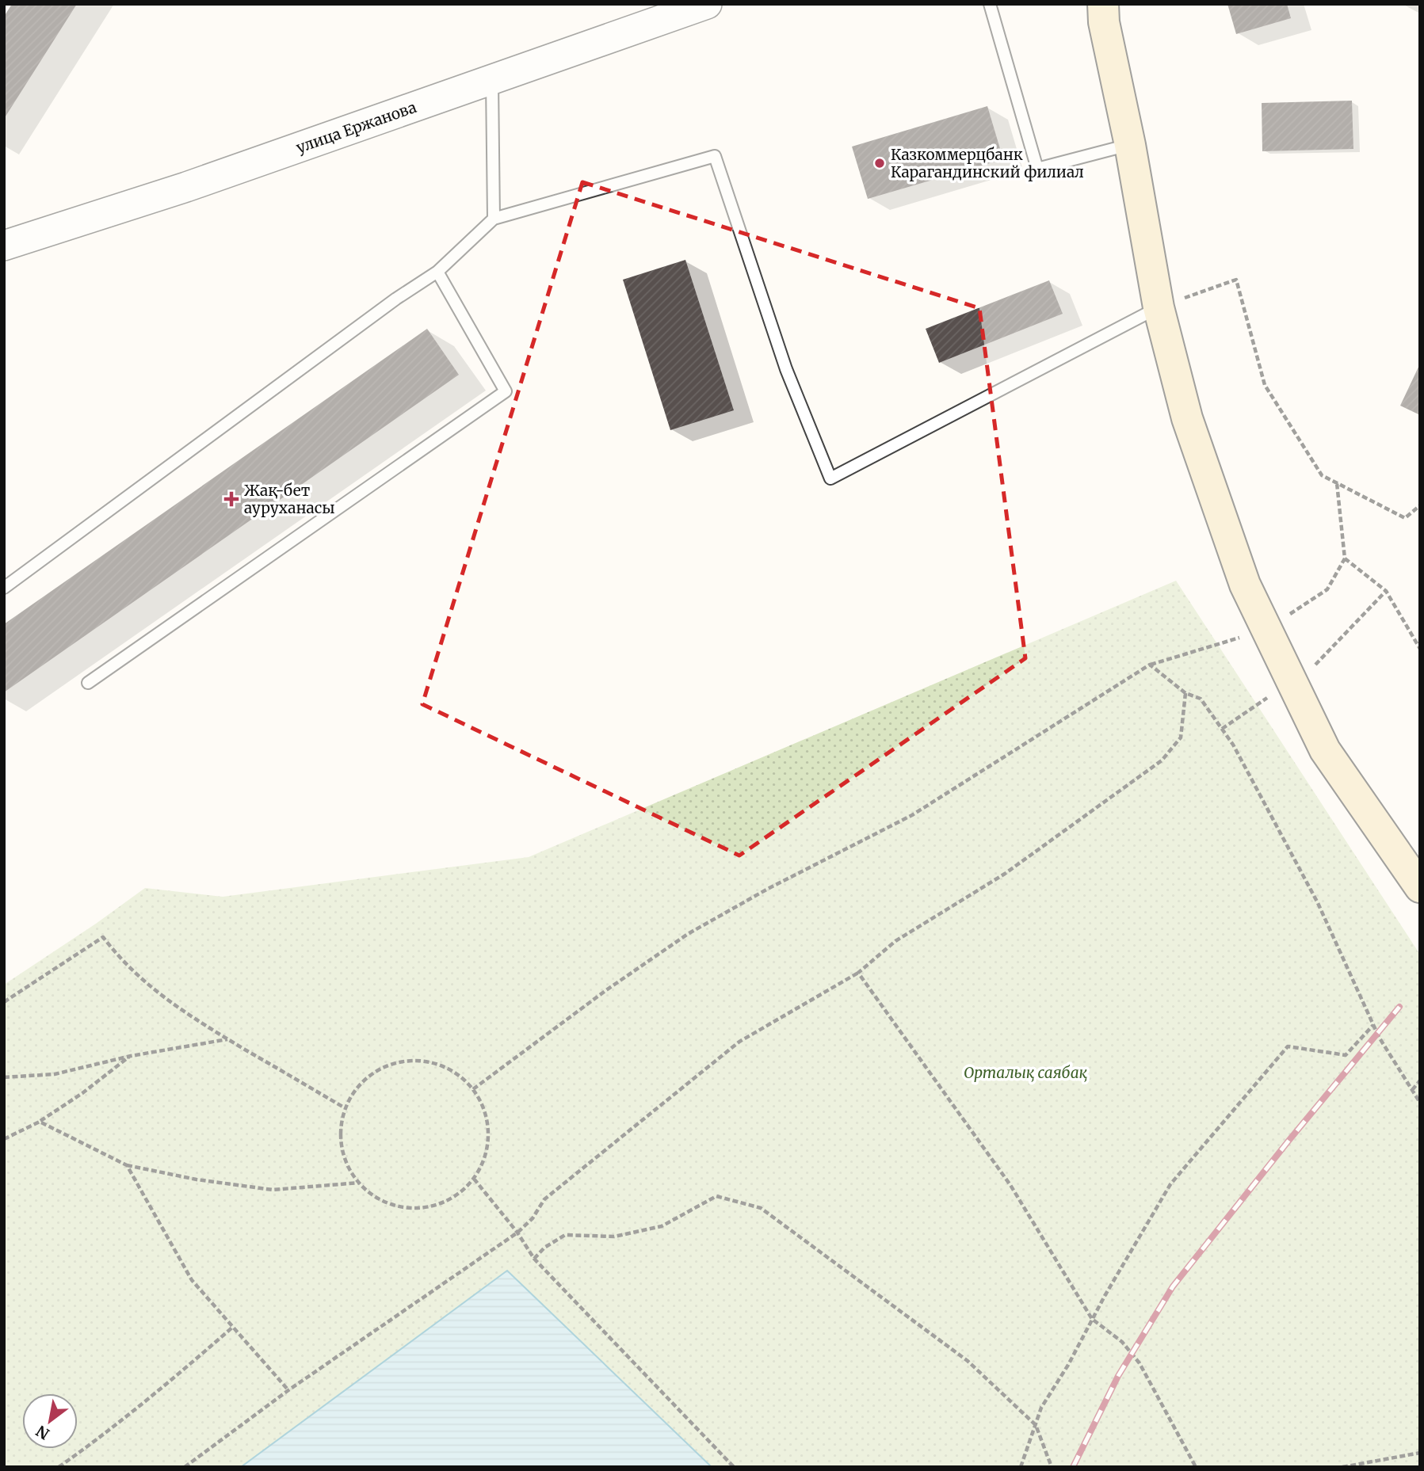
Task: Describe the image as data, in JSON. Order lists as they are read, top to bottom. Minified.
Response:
{"streets":{"street":["улица Ержанова"]},"parks":["Орталық саябақ"],"places":{"other":["Казкоммерцбанк Карагандинский филиал"],"health":["Жақ-бет ауруханасы"]},"north":"bottom left"}
